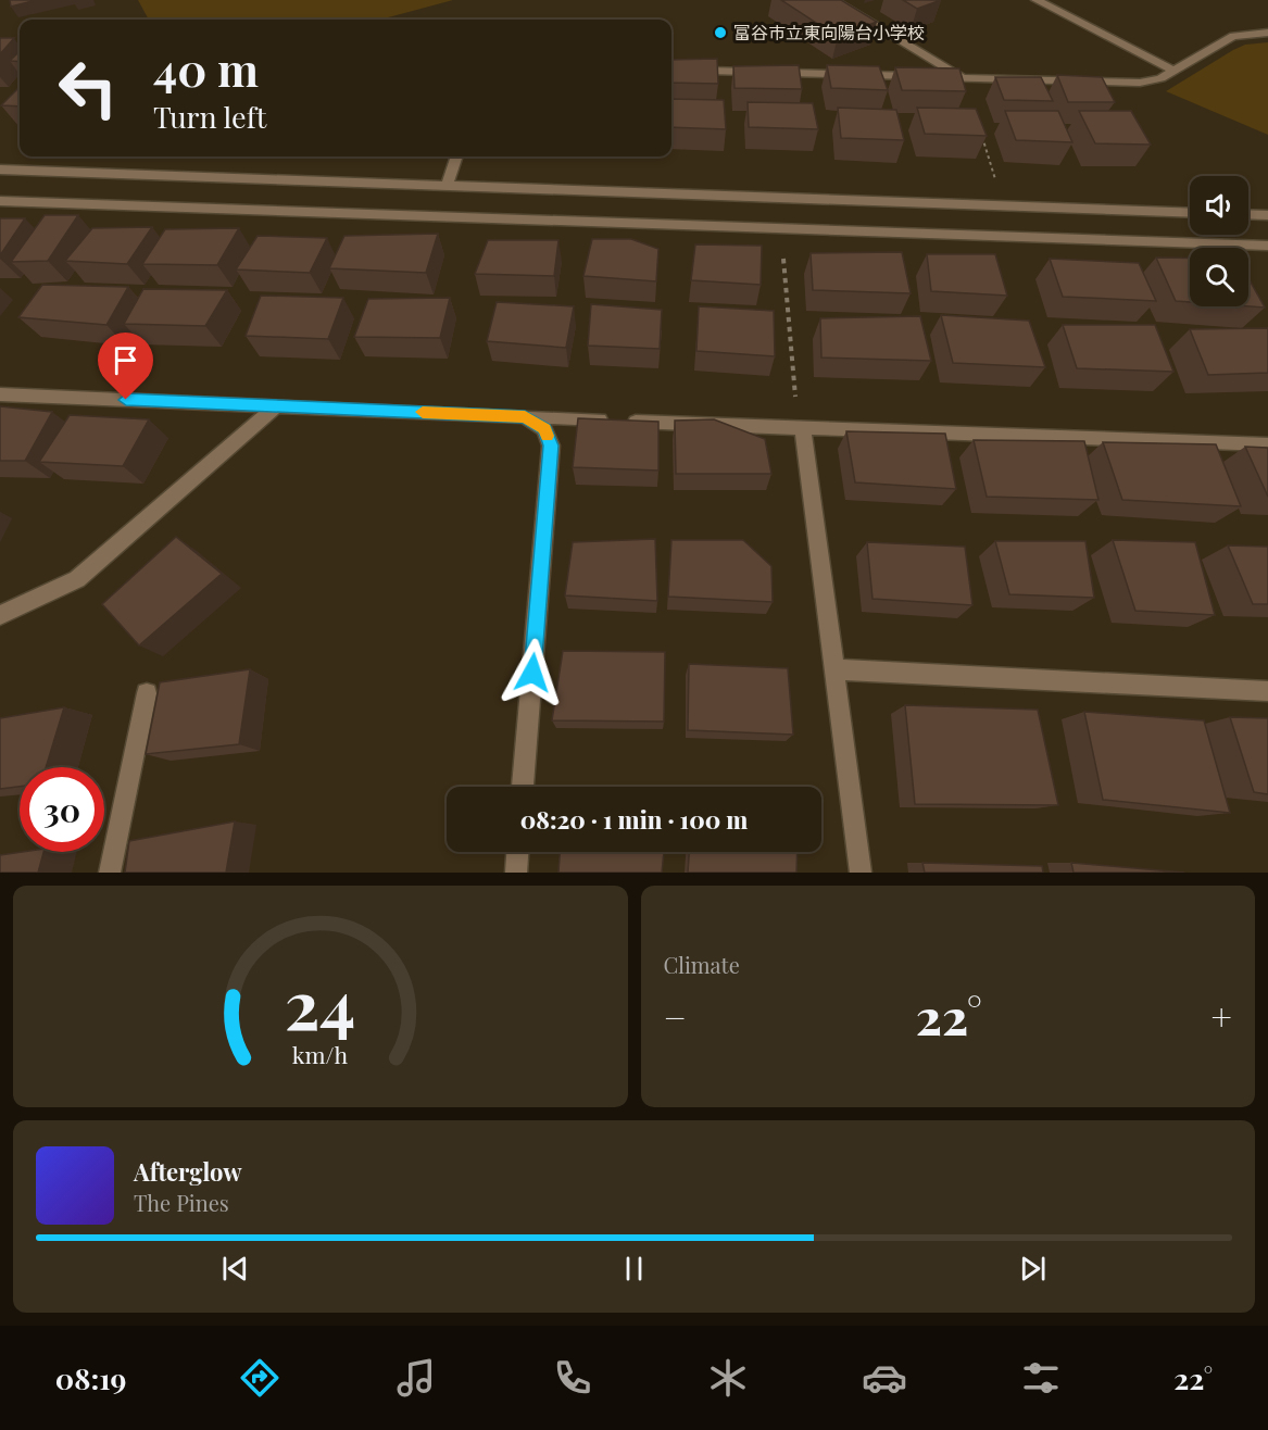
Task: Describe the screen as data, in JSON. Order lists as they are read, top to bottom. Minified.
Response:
{"places":["富谷市立東向陽台小学校"],"page":{"turn":["40 m","Turn left"],"limit":"30","trip":"08:20 · 1 min · 100 m","tile":"Climate","heat":["−","22°","+"],"song":["Afterglow","The Pines"],"tabs":["08:19","22°"],"gauge":["24","km/h"]}}
